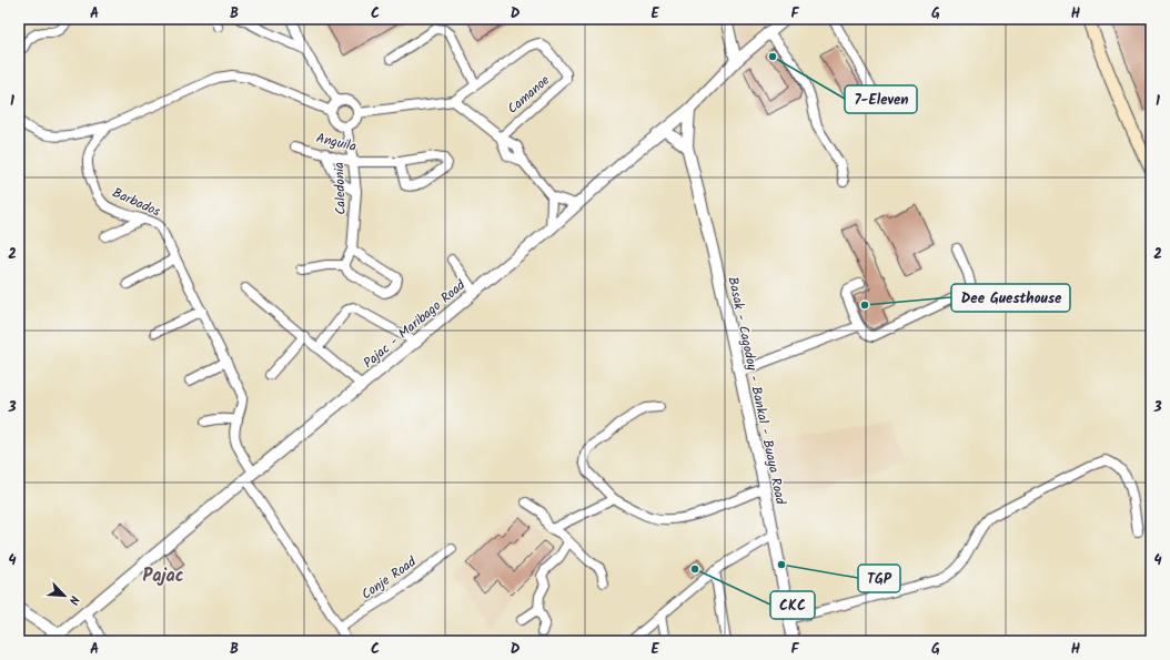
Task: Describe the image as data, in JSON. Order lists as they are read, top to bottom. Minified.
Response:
{"streets":{"street":["Camanoe","Anguila","Caledonia","Barbados","Pajac - Maribago Road","Basak - Cagodoy - Bankal - Buaya Road","Conje Road"]},"crossings":[["Anguila","Caledonia"],["Caledonia","Barbados"],["Barbados","Pajac - Maribago Road"],["Barbados","Conje Road"],["Pajac - Maribago Road","Basak - Cagodoy - Bankal - Buaya Road"]],"districts":["Pajac"],"places":["7-Eleven","Dee Guesthouse","TGP","CKC"],"north":"bottom right","grid":{"columns":["A","B","C","D","E","F","G","H"],"rows":["1","2","3","4"]}}
